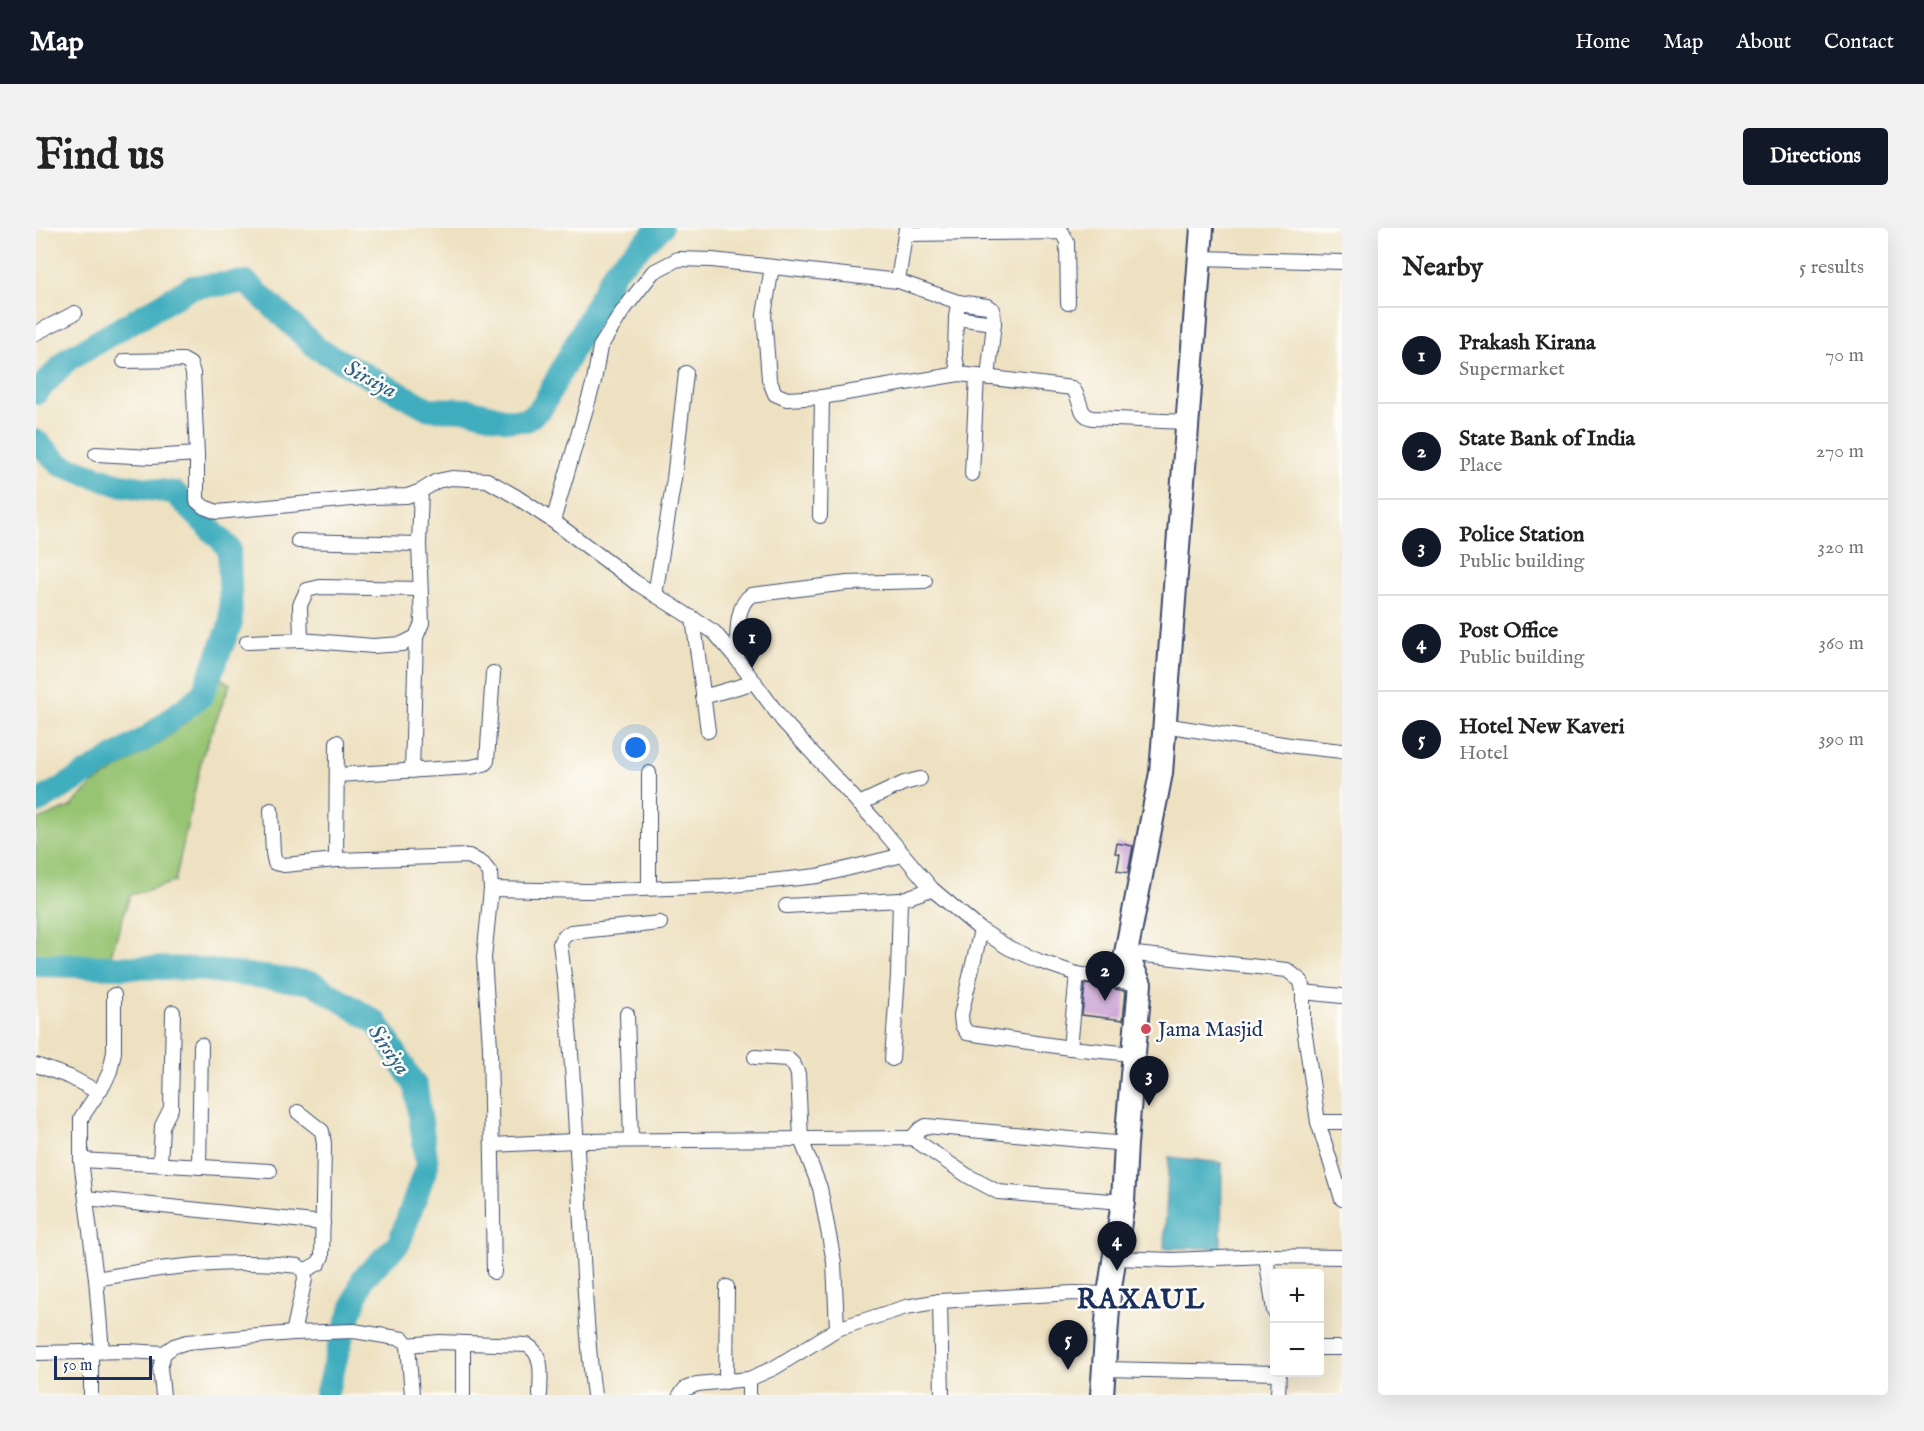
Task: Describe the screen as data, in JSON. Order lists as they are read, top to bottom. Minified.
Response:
{"districts":["RAXAUL"],"water":["Sirsiya"],"places":["Jama Masjid"],"scale_bar":"50 m","page":{"header":"Map","nav":["Home","Map","About","Contact"],"buttons":"Directions","title":"Find us","heading":["Nearby","5 results"],"list":[{"mark":"1","name":"Prakash Kirana","note":"Supermarket","value":"70 m"},{"mark":"2","name":"State Bank of India","note":"Place","value":"270 m"},{"mark":"3","name":"Police Station","note":"Public building","value":"320 m"},{"mark":"4","name":"Post Office","note":"Public building","value":"360 m"},{"mark":"5","name":"Hotel New Kaveri","note":"Hotel","value":"390 m"}],"pins":["1","2","3","4","5"],"map_buttons":["+","−"],"scale":"50 m"}}
